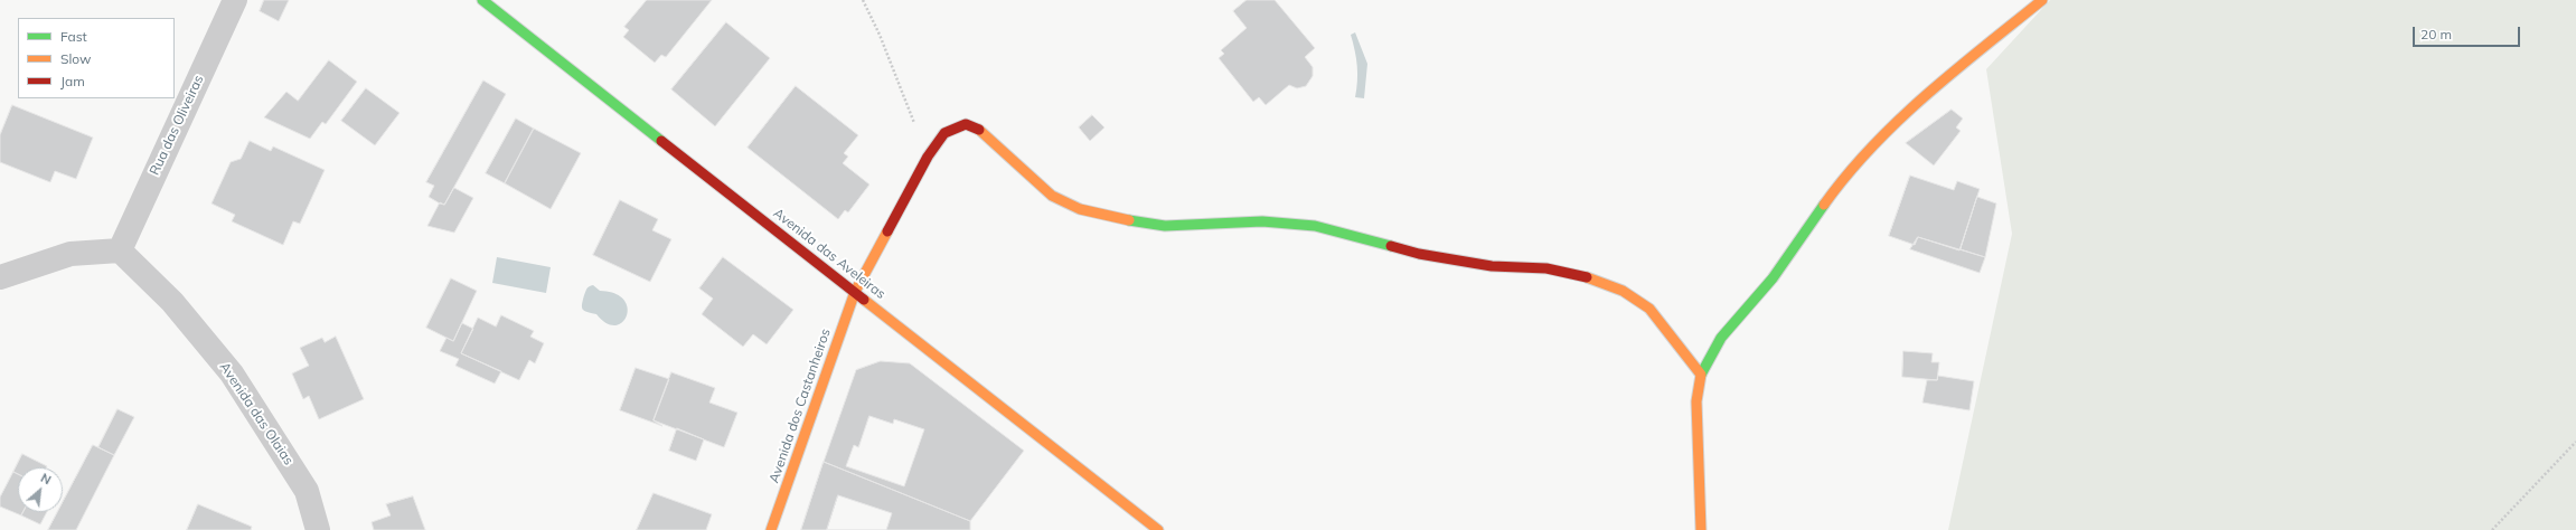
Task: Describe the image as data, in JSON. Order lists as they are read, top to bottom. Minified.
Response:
{"streets":{"street":["Rua das Oliveiras","Avenida das Aveleiras","Avenida dos Castanheiros","Avenida das Olaias"]},"crossings":[["Rua das Oliveiras","Avenida das Olaias"],["Avenida das Aveleiras","Avenida dos Castanheiros"]],"legend":["Fast","Slow","Jam"],"scale_bar":"20 m","north":"top right"}
